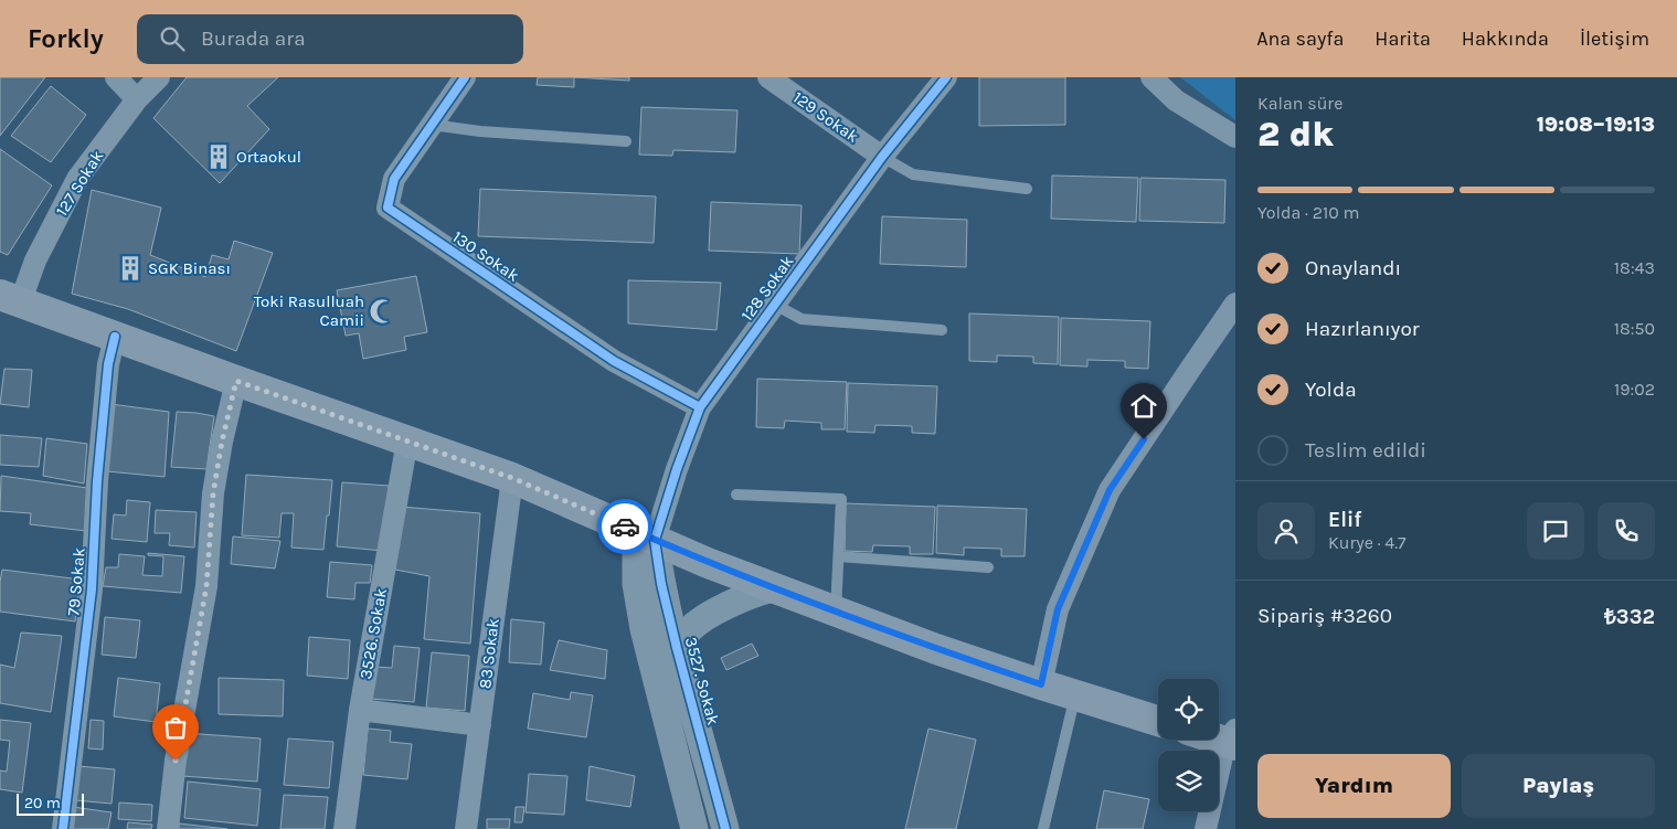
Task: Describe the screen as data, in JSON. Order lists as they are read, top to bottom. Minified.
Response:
{"streets":{"street":["129 Sokak","127 Sokak","130 Sokak","128 Sokak","79 Sokak","3526. Sokak","83 Sokak","3527. Sokak"]},"crossings":[["129 Sokak","128 Sokak"],["130 Sokak","128 Sokak"],["128 Sokak","3527. Sokak"]],"places":{"building":["Ortaokul","SGK Binası"],"mosque":["Toki Rasulluah Camii"]},"scale_bar":"20 m","page":{"header":"Forkly","search":"Burada ara","nav":["Ana sayfa","Harita","Hakkında","İletişim"],"heading":["2 dk","Kalan süre","19:08–19:13"],"panel":["Elif","Kurye · 4.7","Sipariş #3260","₺332"],"bar":"Yolda · 210 m","list":[["Onaylandı","18:43"],["Hazırlanıyor","18:50"],["Yolda","19:02"],"Teslim edildi"],"buttons":["Yardım","Paylaş"],"scale":"20 m"}}
